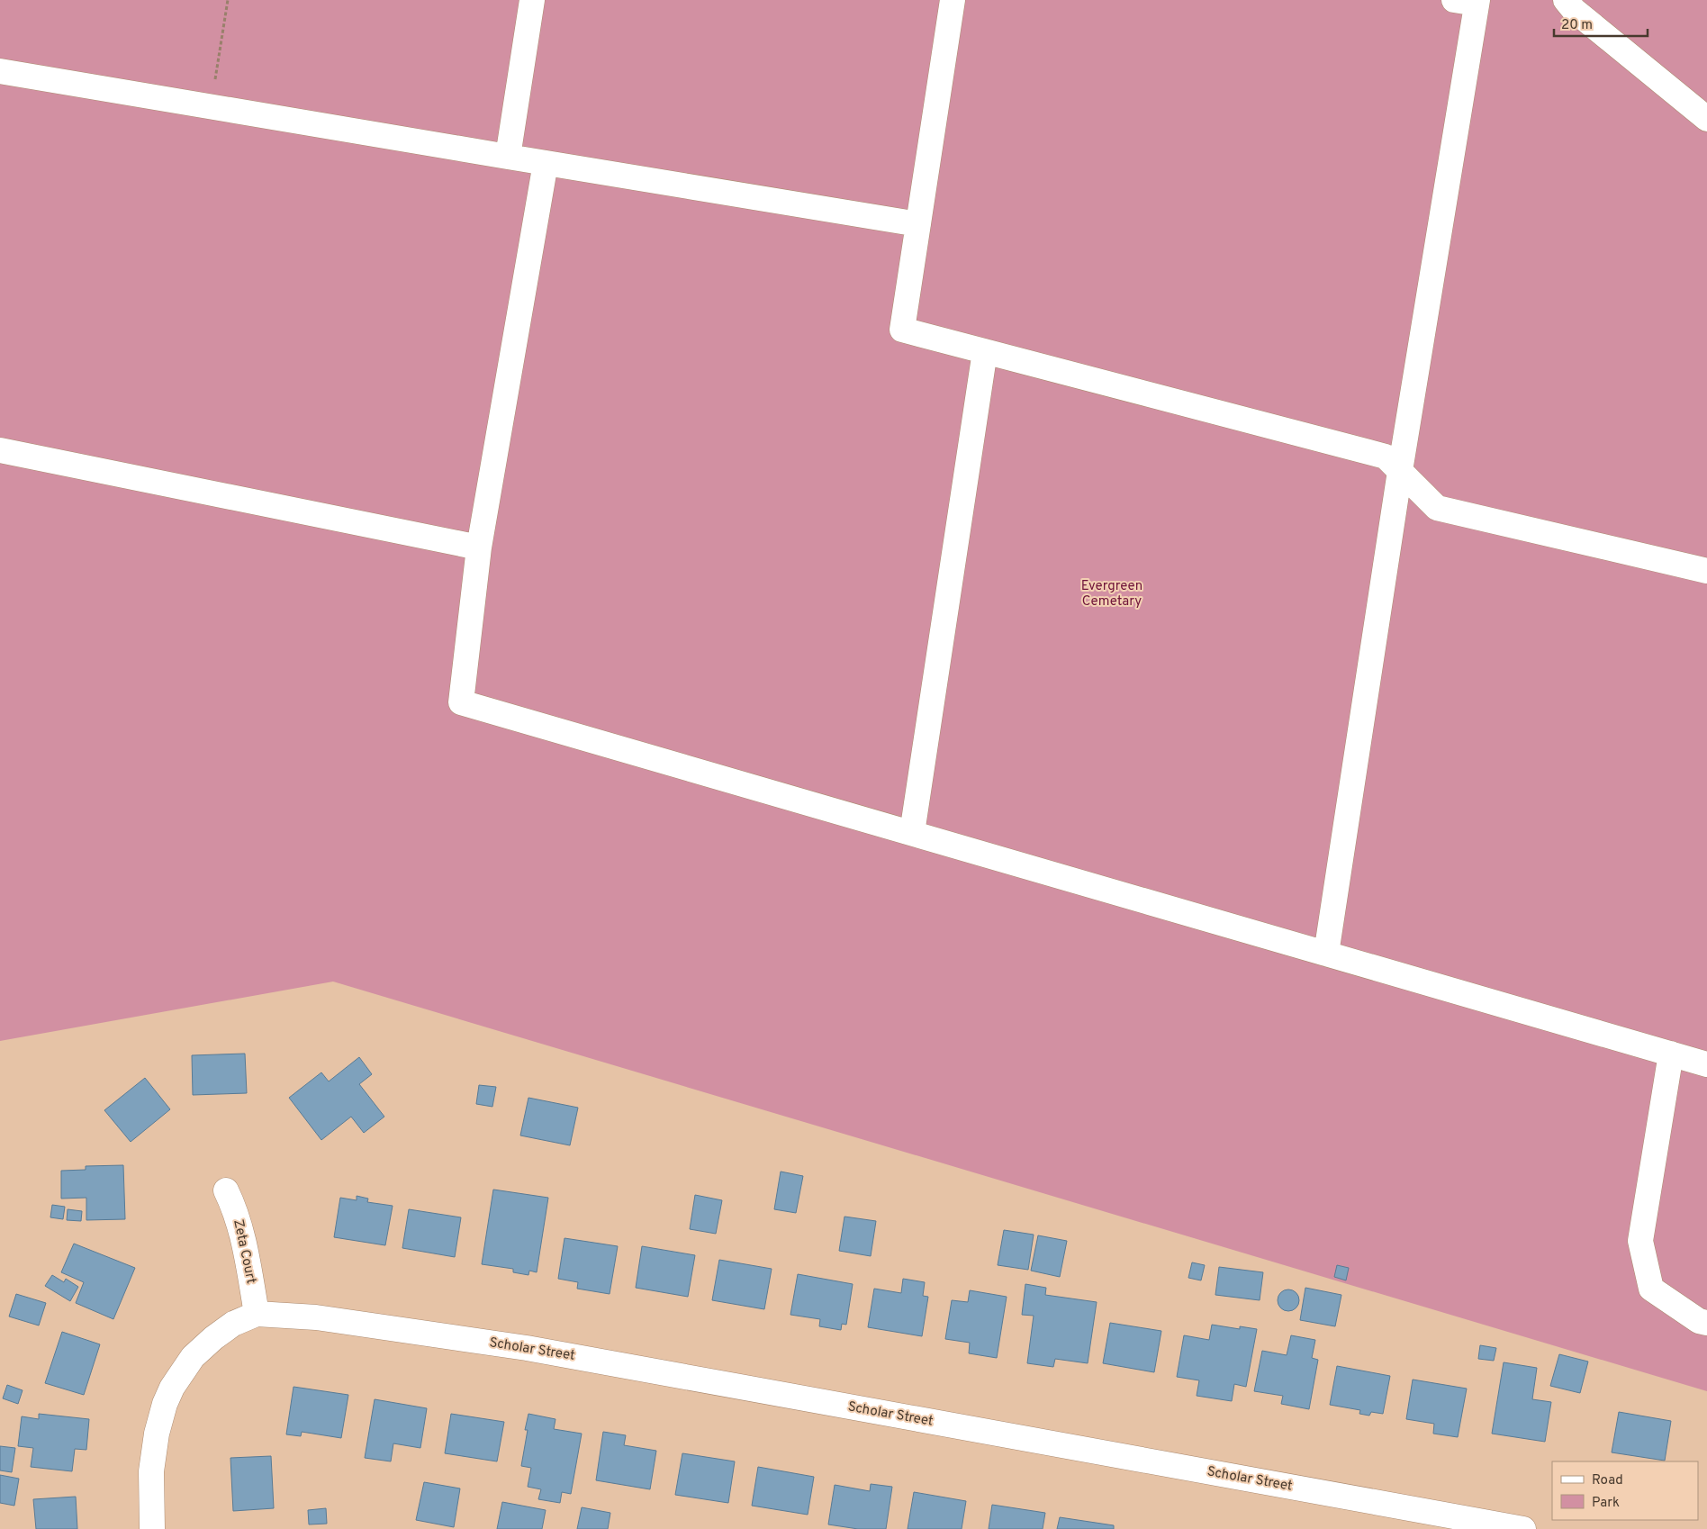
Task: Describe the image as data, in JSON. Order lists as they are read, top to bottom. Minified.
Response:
{"streets":{"street":["Zeta Court","Scholar Street"]},"crossings":[["Zeta Court","Scholar Street"]],"parks":["Evergreen Cemetary"],"legend":["Road","Park"],"scale_bar":"20 m"}
